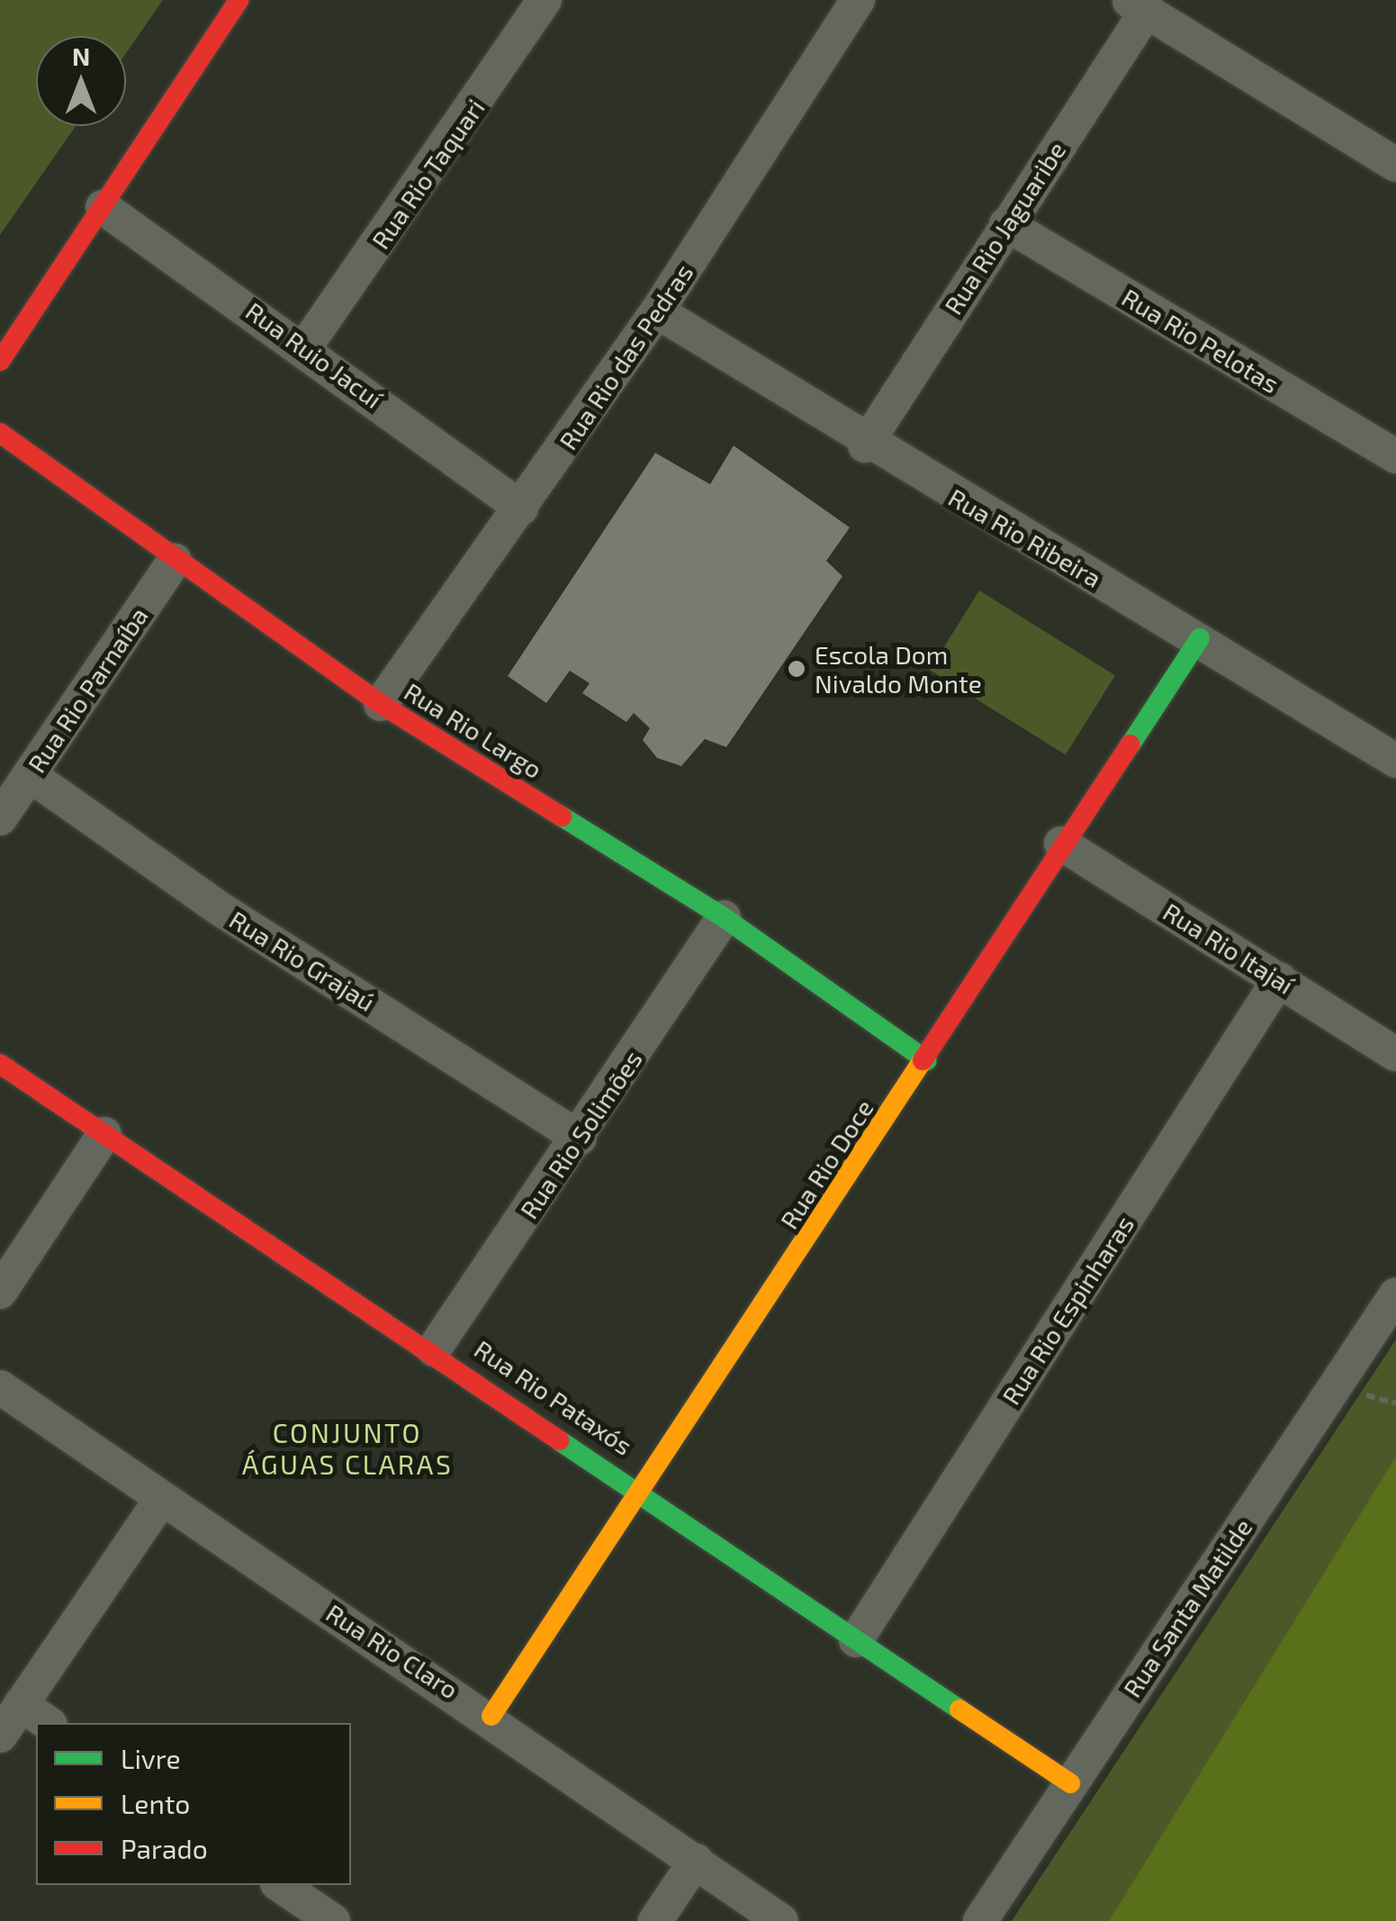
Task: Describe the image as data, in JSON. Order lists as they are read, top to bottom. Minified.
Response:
{"streets":{"street":["Rua Rio Taquari","Rua Rio Jaguaribe","Rua Rio Pelotas","Rua Ruio Jacuí","Rua Rio das Pedras","Rua Rio Ribeira","Rua Rio Parnaíba","Rua Rio Largo","Rua Rio Itajaí","Rua Rio Grajaú","Rua Rio Solimões","Rua Rio Doce","Rua Rio Espinharas","Rua Rio Pataxós","Rua Santa Matilde","Rua Rio Claro"]},"crossings":[["Rua Rio Taquari","Rua Ruio Jacuí"],["Rua Rio Jaguaribe","Rua Rio Pelotas"],["Rua Rio Jaguaribe","Rua Rio Ribeira"],["Rua Ruio Jacuí","Rua Rio das Pedras"],["Rua Rio das Pedras","Rua Rio Ribeira"],["Rua Rio das Pedras","Rua Rio Largo"],["Rua Rio Ribeira","Rua Rio Doce"],["Rua Rio Parnaíba","Rua Rio Largo"],["Rua Rio Parnaíba","Rua Rio Grajaú"],["Rua Rio Largo","Rua Rio Solimões"],["Rua Rio Largo","Rua Rio Doce"],["Rua Rio Itajaí","Rua Rio Doce"],["Rua Rio Itajaí","Rua Rio Espinharas"],["Rua Rio Grajaú","Rua Rio Solimões"],["Rua Rio Solimões","Rua Rio Pataxós"],["Rua Rio Doce","Rua Rio Pataxós"],["Rua Rio Doce","Rua Rio Claro"],["Rua Rio Espinharas","Rua Rio Pataxós"],["Rua Rio Pataxós","Rua Santa Matilde"]],"districts":["CONJUNTO ÁGUAS CLARAS"],"places":["Escola Dom Nivaldo Monte"],"legend":["Livre","Lento","Parado"],"north":"top"}
